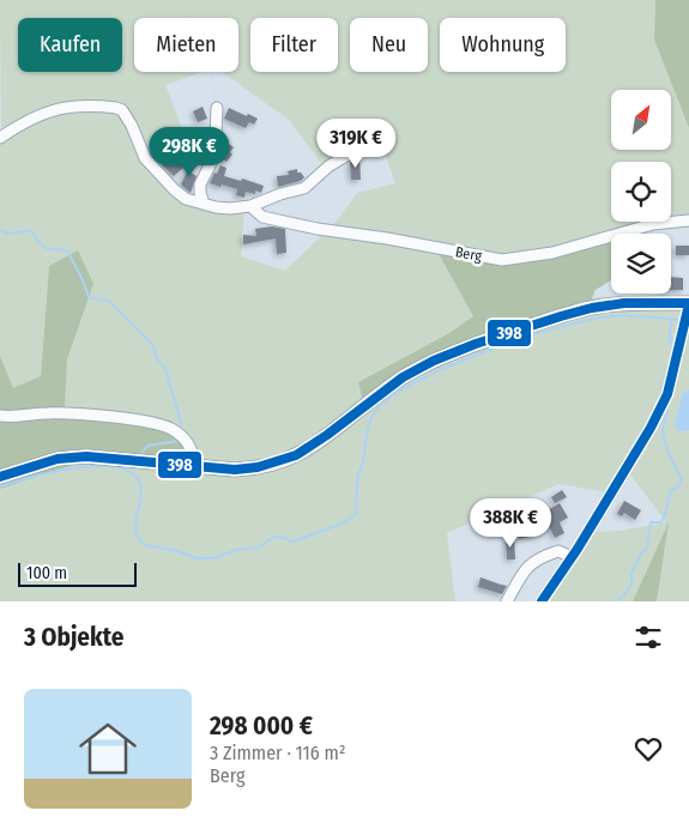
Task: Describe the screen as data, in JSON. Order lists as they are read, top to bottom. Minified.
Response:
{"streets":{"street":["Berg"]},"lines":["transit line 398"],"scale_bar":"100 m","north":"top right","page":{"chip":["Kaufen","Mieten","Filter","Neu","Wohnung"],"price":["319K €","298K €","388K €"],"scale":"100 m","heading":"3 Objekte","list":[{"name":"298 000 €","note":"3 Zimmer · 116 m² · Berg"}]}}
